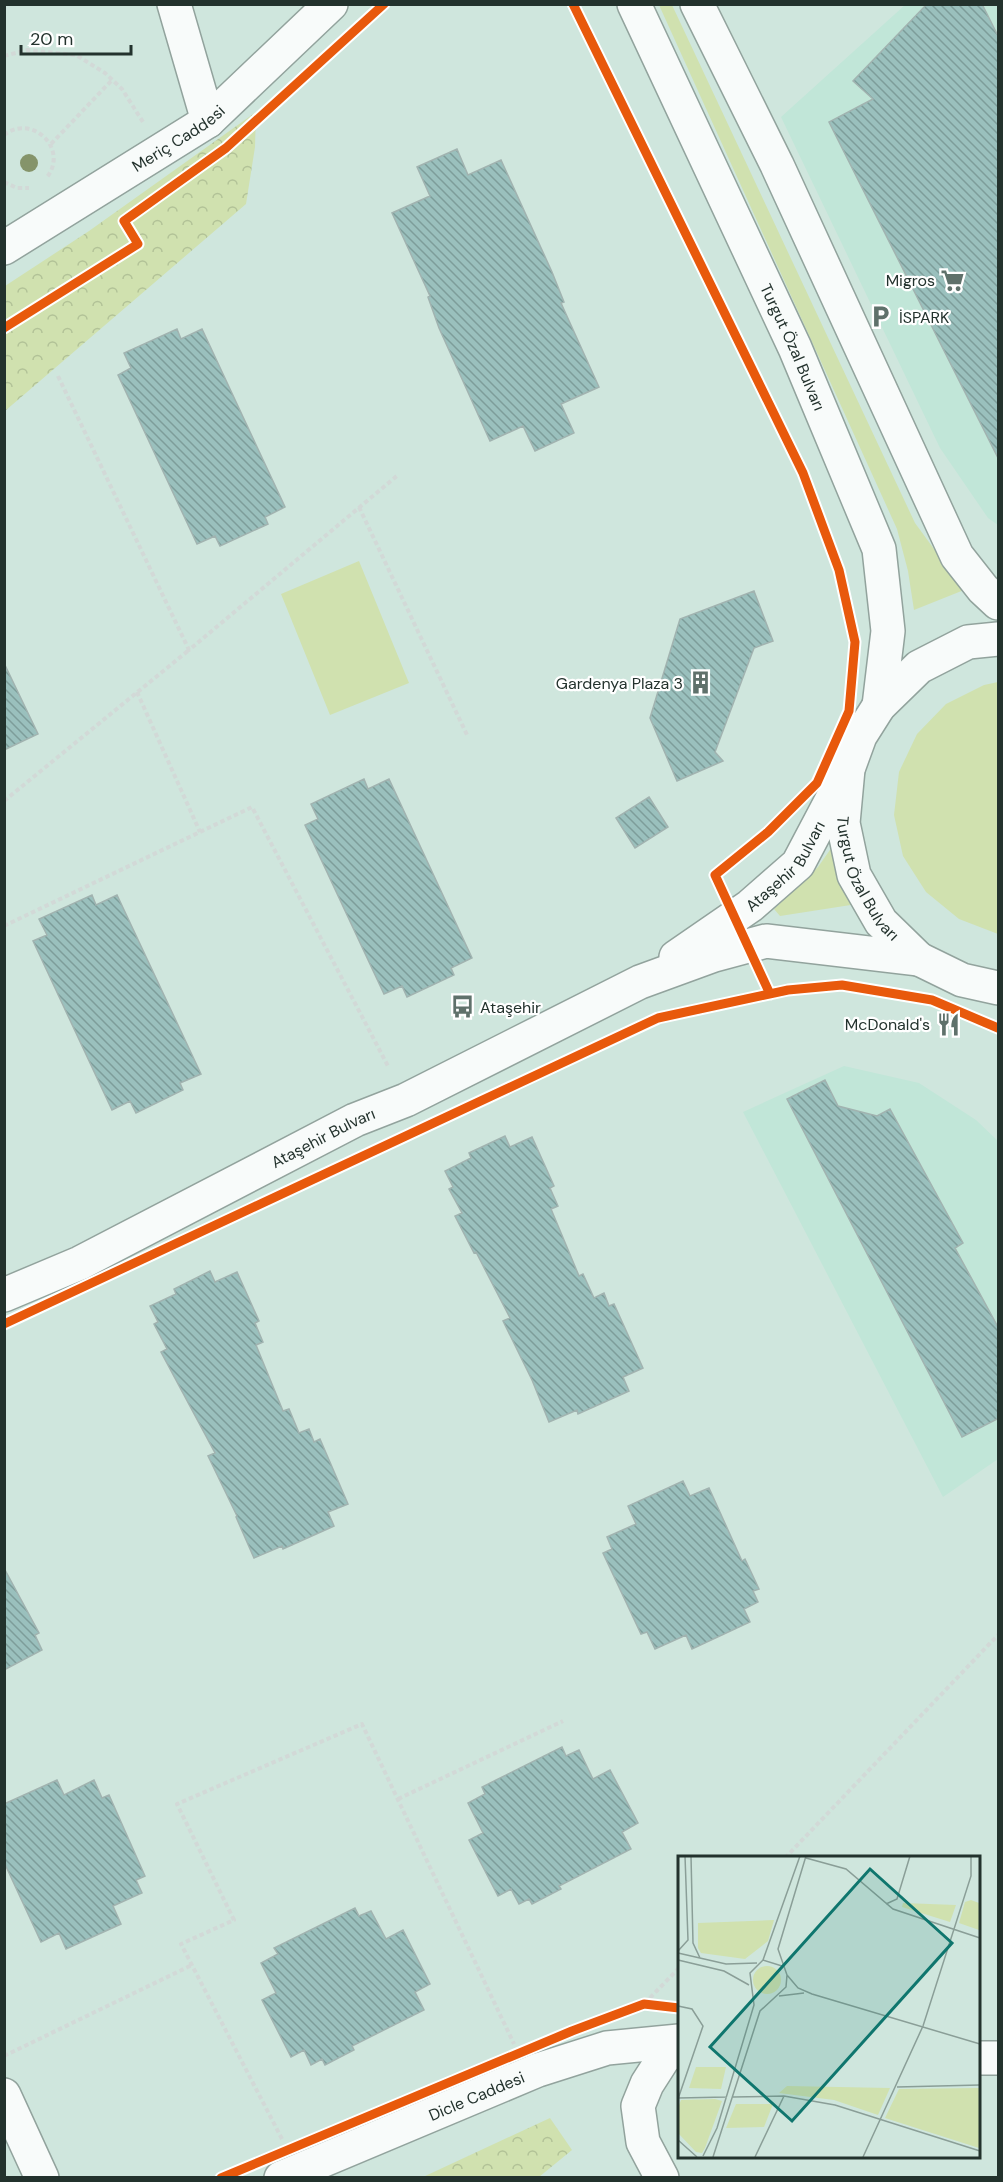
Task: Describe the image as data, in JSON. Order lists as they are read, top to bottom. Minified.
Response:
{"streets":{"street":["Meriç Caddesi","Turgut Özal Bulvarı","Ataşehir Bulvarı","Dicle Caddesi"]},"crossings":[["Turgut Özal Bulvarı","Ataşehir Bulvarı"]],"places":{"supermarket":["Migros"],"parking":["İSPARK"],"building":["Gardenya Plaza 3"],"bus stop":["Ataşehir"],"restaurant":["McDonald's"]},"scale_bar":"20 m"}
